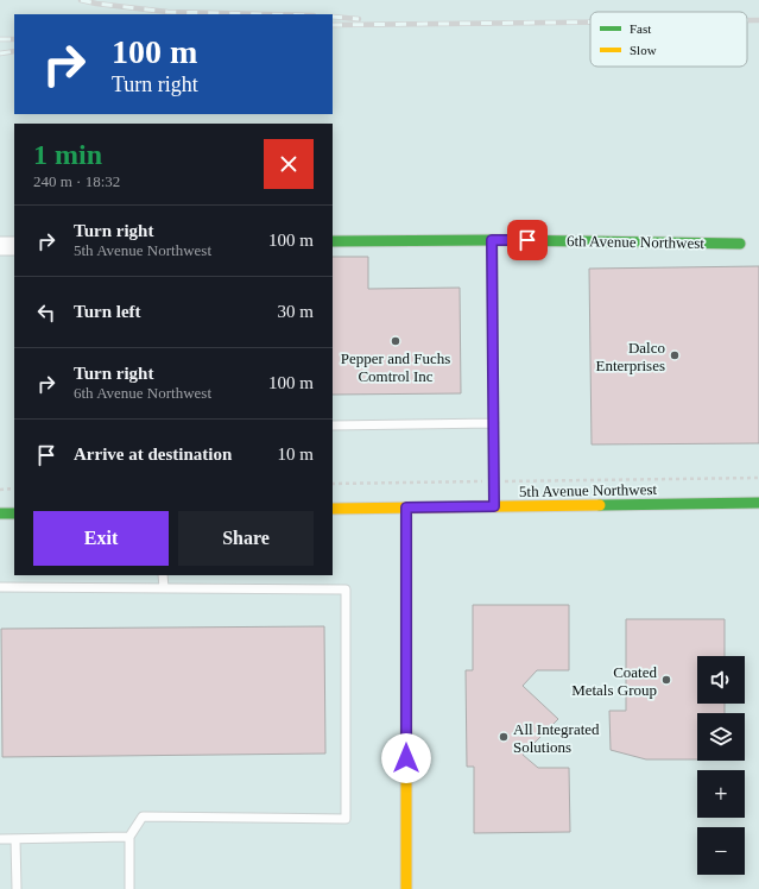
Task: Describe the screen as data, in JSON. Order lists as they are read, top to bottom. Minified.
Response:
{"streets":{"street":["6th Avenue Northwest","5th Avenue Northwest"]},"places":["Pepper and Fuchs Comtrol Inc","Dalco Enterprises","Coated Metals Group","All Integrated Solutions"],"legend":["Fast","Slow"],"page":{"turn":["100 m","Turn right"],"heading":["1 min","240 m · 18:32"],"list":[{"name":"Turn right","note":"5th Avenue Northwest","value":"100 m"},{"name":"Turn left","value":"30 m"},{"name":"Turn right","note":"6th Avenue Northwest","value":"100 m"},{"name":"Arrive at destination","value":"10 m"}],"buttons":["Exit","Share"],"map_buttons":["+","−"]}}
